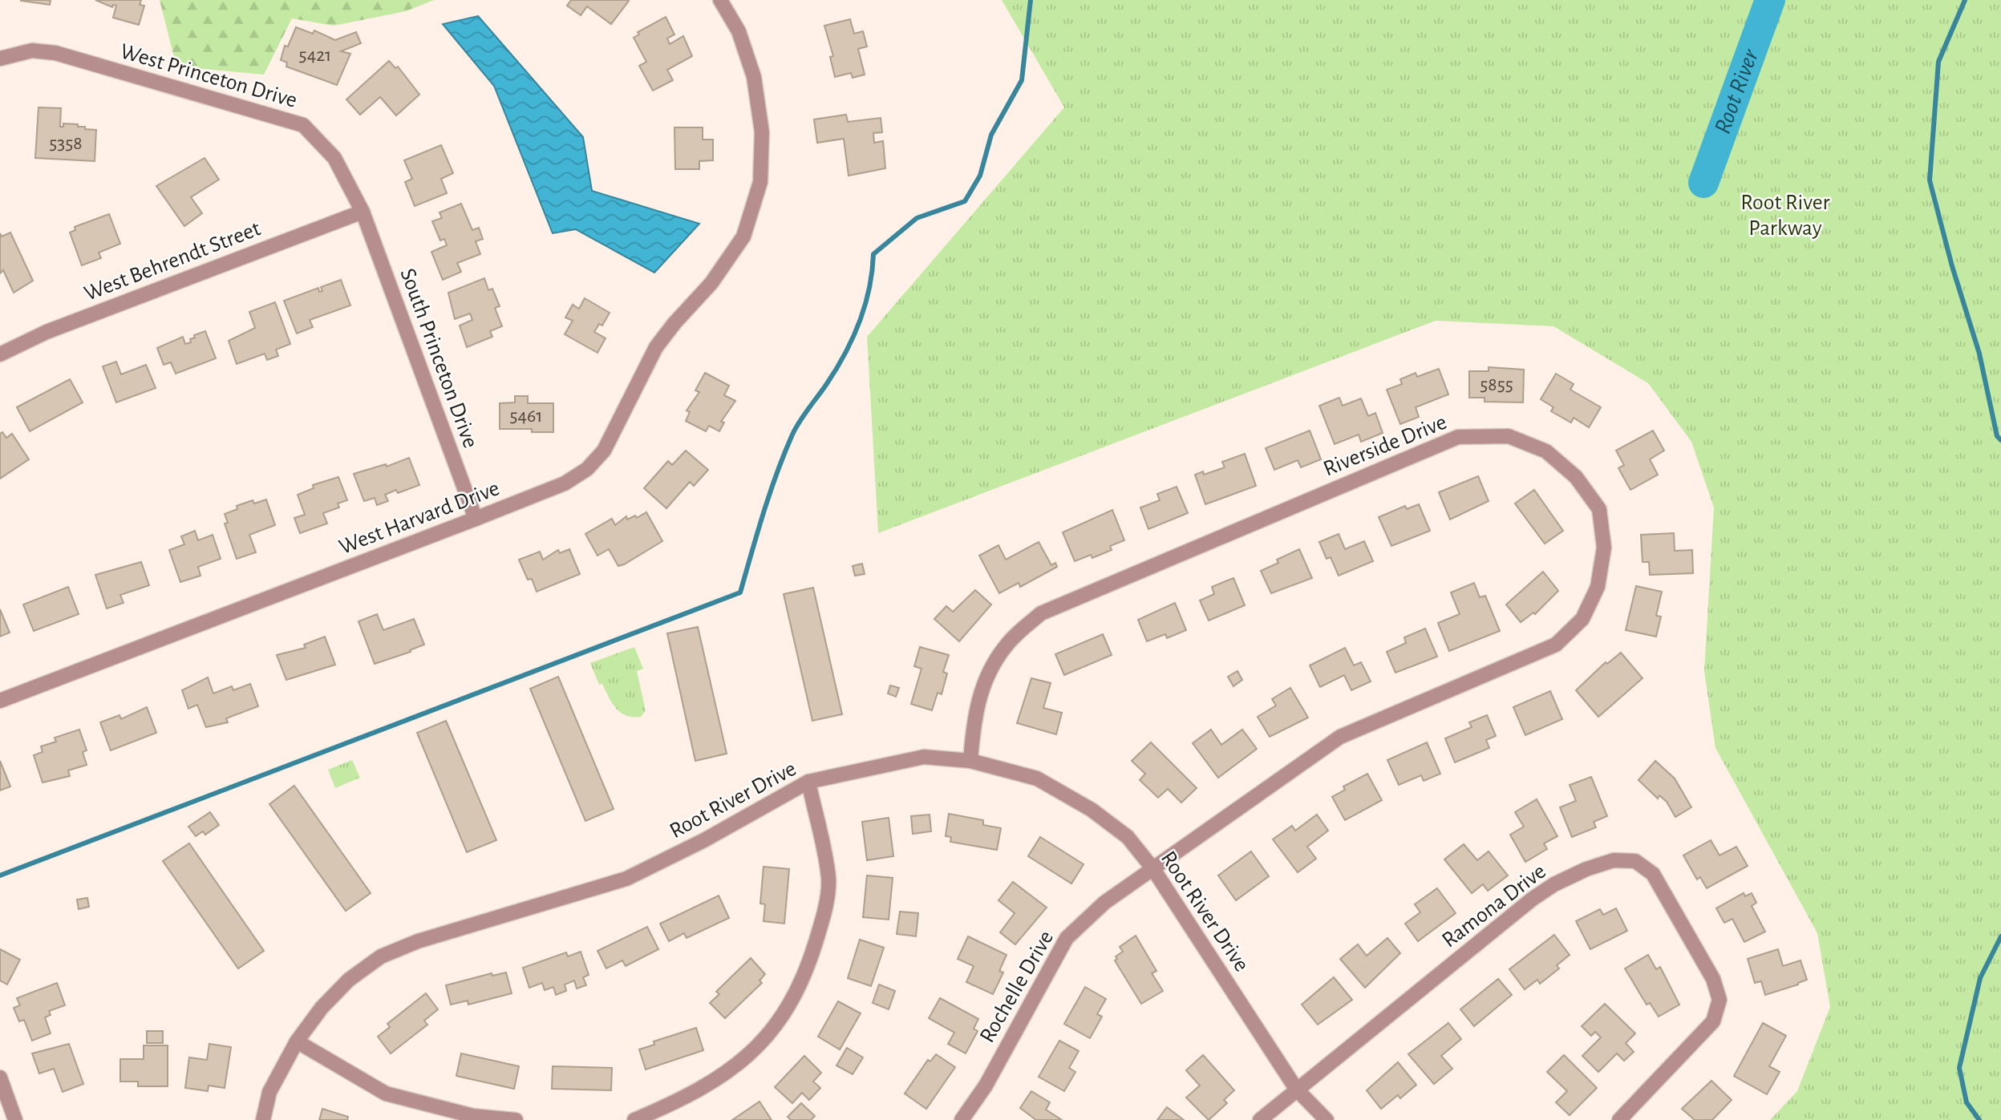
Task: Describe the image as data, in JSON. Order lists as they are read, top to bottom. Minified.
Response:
{"streets":{"street":["West Princeton Drive","West Behrendt Street","South Princeton Drive","Riverside Drive","West Harvard Drive","Root River Drive","Ramona Drive","Rochelle Drive"]},"crossings":[["West Princeton Drive","West Behrendt Street"],["West Princeton Drive","South Princeton Drive"],["West Behrendt Street","South Princeton Drive"],["South Princeton Drive","West Harvard Drive"],["Riverside Drive","Root River Drive"],["Riverside Drive","Rochelle Drive"],["Root River Drive","Ramona Drive"],["Root River Drive","Rochelle Drive"]],"water":["Root River"],"parks":["Root River Parkway"],"house_numbers":["5421","5358","5855","5461"]}
